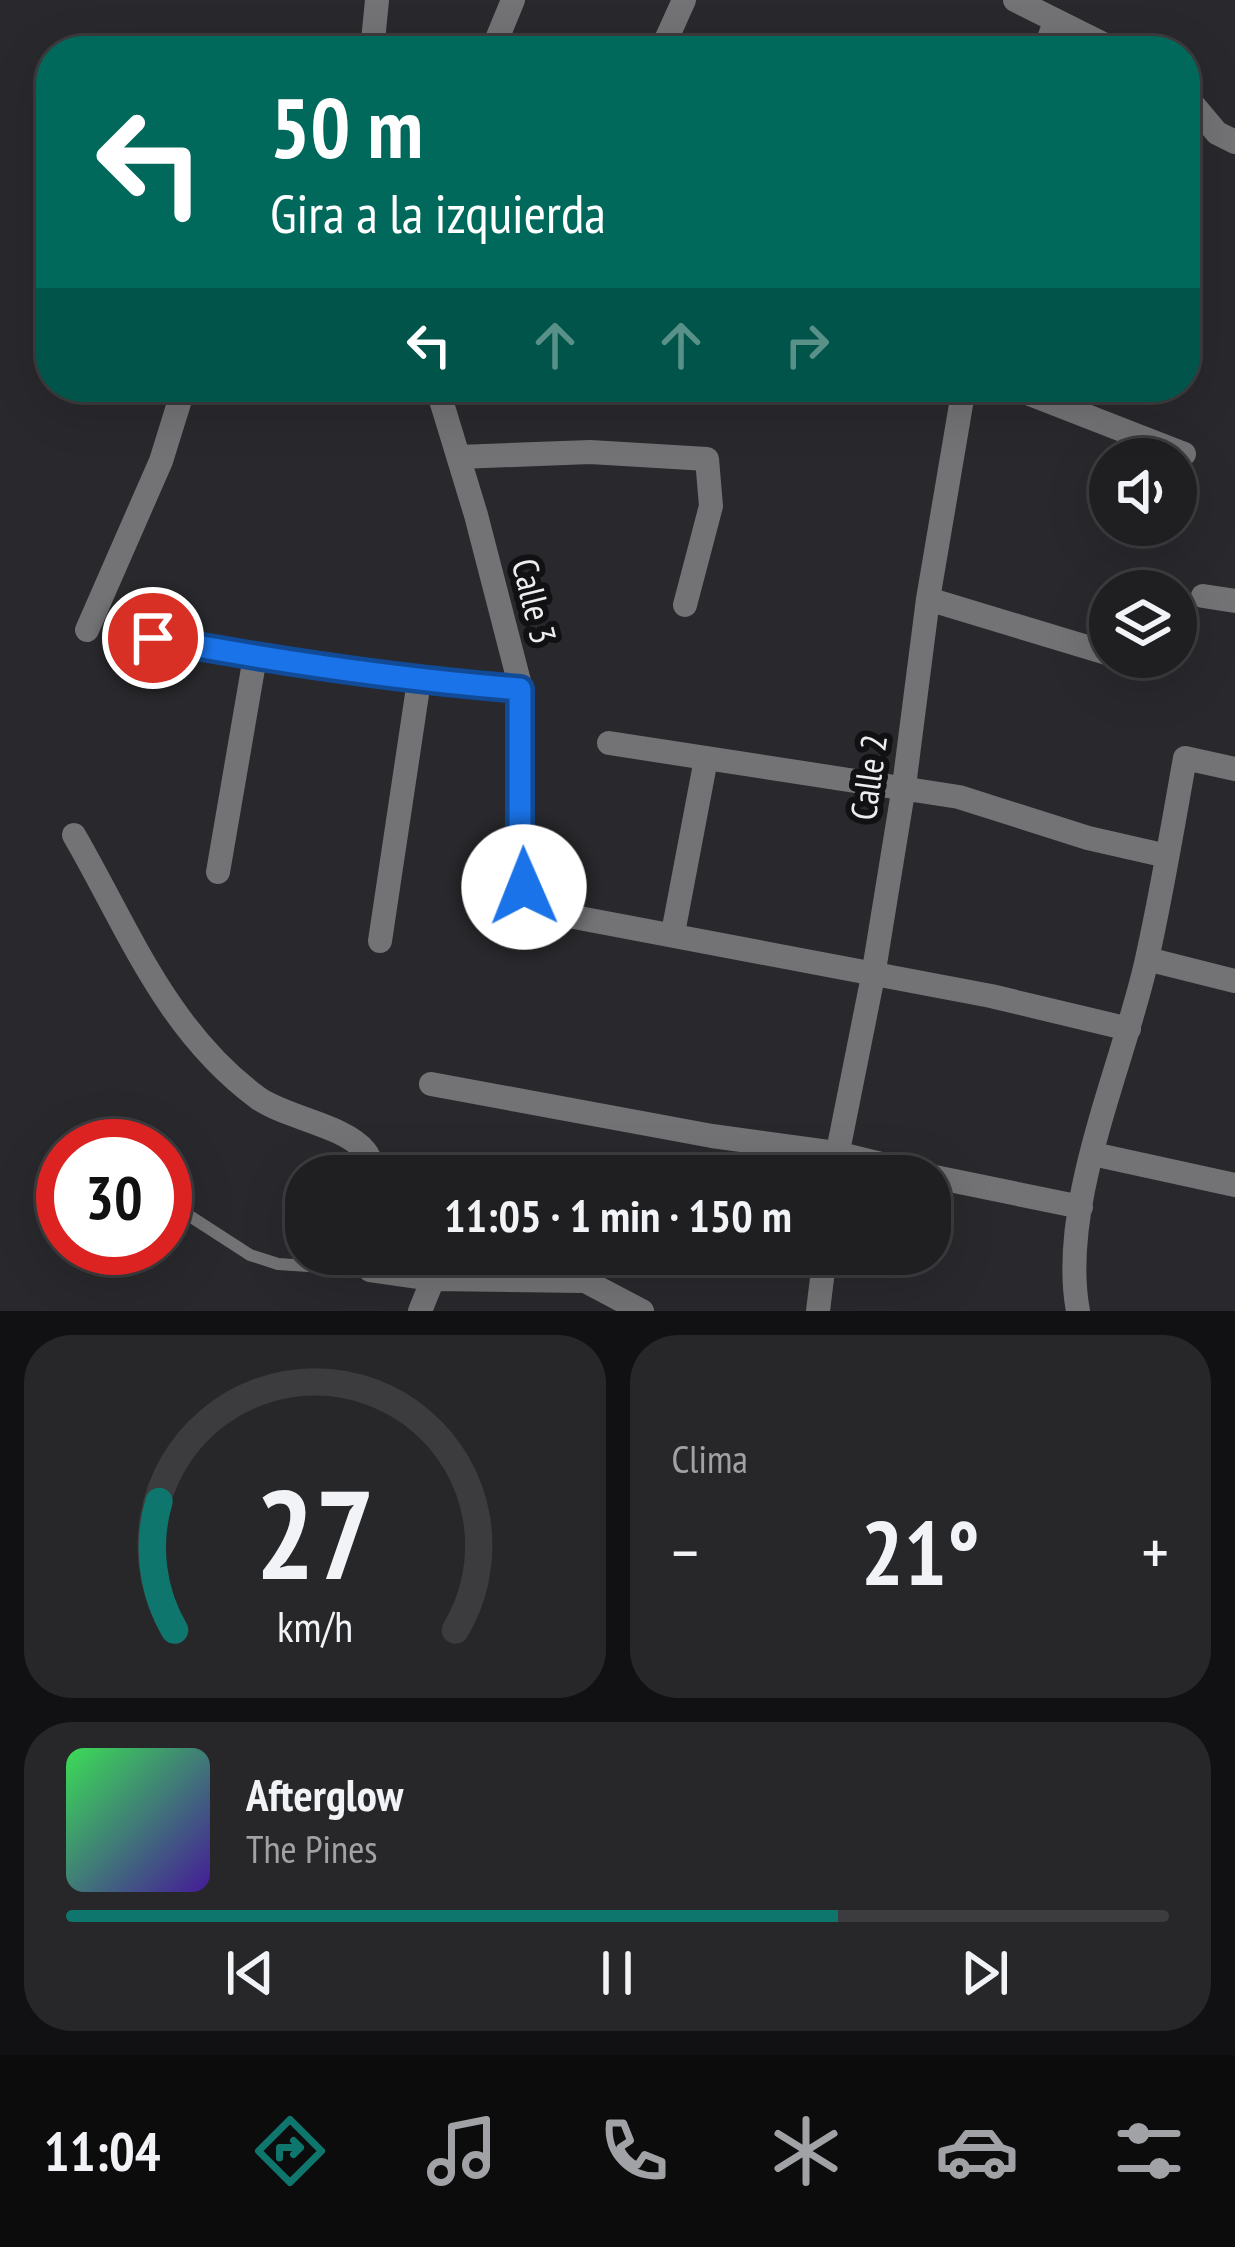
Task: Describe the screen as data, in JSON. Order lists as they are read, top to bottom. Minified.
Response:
{"streets":{"street":["Calle 3","Calle 2"]},"page":{"turn":["50 m","Gira a la izquierda"],"limit":"30","trip":"11:05 · 1 min · 150 m","tile":"Clima","heat":["−","21°","+"],"song":["Afterglow","The Pines"],"tabs":"11:04","gauge":["27","km/h"]}}
